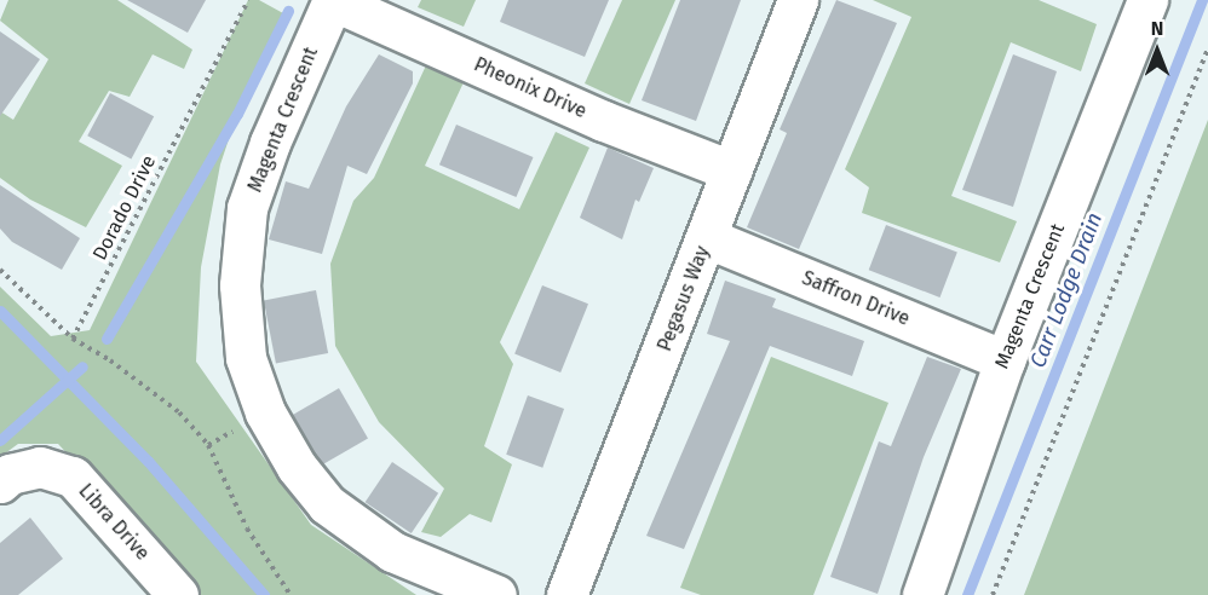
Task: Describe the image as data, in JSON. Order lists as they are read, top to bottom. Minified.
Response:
{"streets":{"street":["Pheonix Drive","Magenta Crescent","Pegasus Way","Saffron Drive","Libra Drive"],"path":["Dorado Drive"]},"crossings":[["Pheonix Drive","Magenta Crescent"],["Pheonix Drive","Pegasus Way"],["Magenta Crescent","Saffron Drive"],["Pegasus Way","Saffron Drive"]],"water":["Carr Lodge Drain"],"north":"top"}
